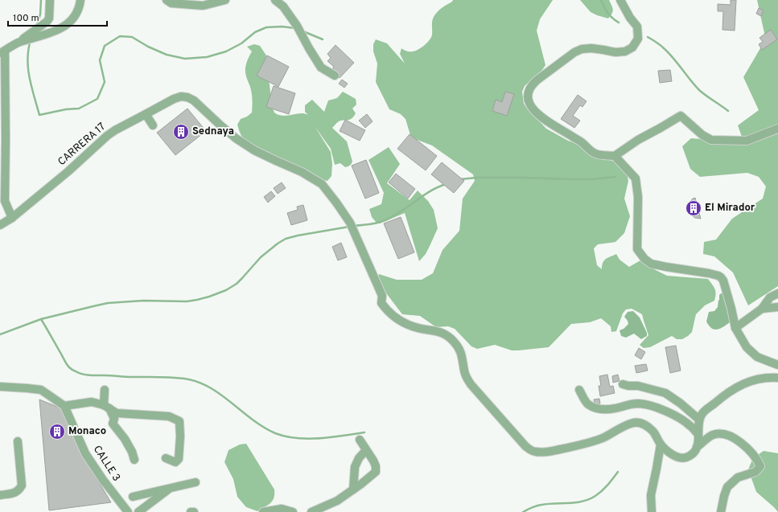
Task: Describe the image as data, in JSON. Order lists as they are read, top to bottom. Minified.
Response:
{"streets":{"street":["CARRERA 17","CALLE 3"]},"places":{"building":["Sednaya","El Mirador","Monaco"]},"scale_bar":"100 m"}
